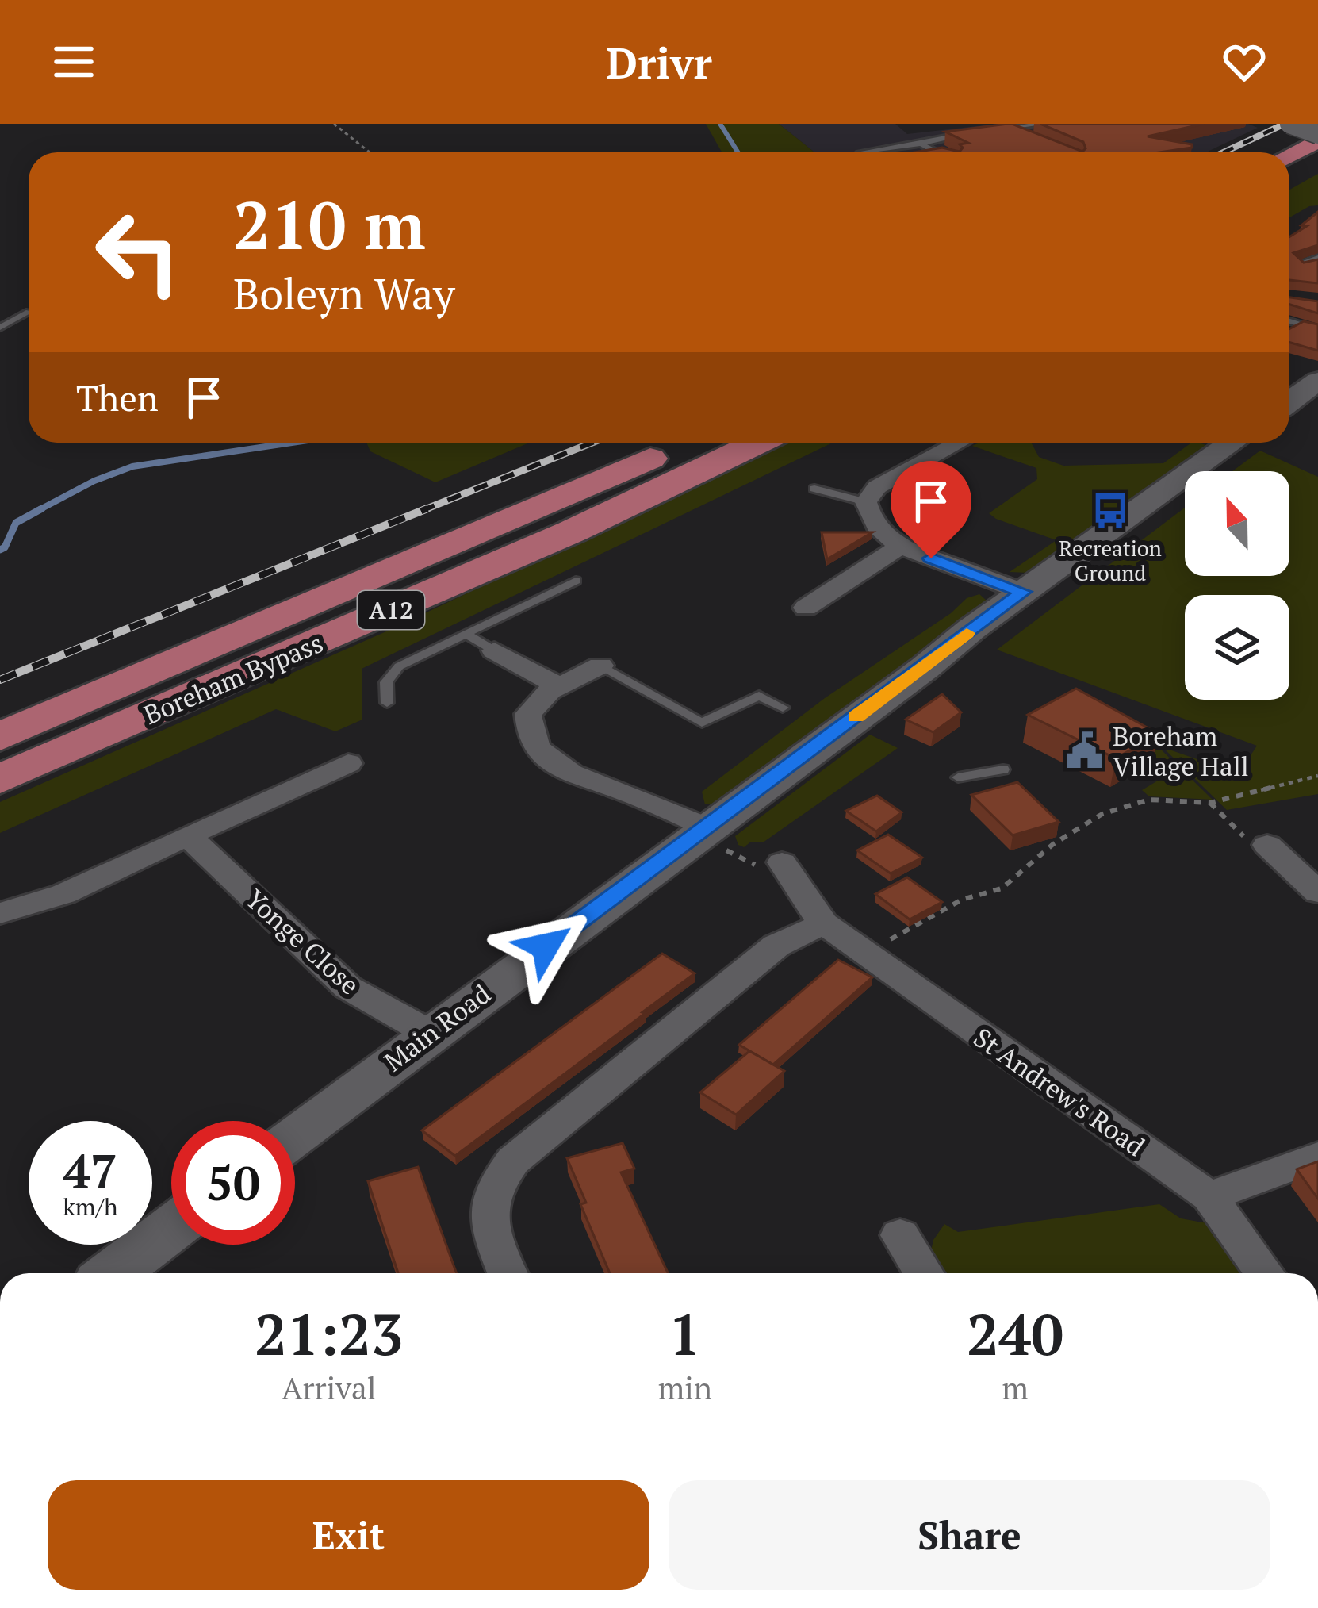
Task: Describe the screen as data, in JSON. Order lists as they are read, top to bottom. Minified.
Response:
{"streets":{"highway":["A12","Boreham Bypass"],"main road":["Main Road"],"street":["Yonge Close","St Andrew's Road"]},"crossings":[["Yonge Close","Main Road"]],"places":{"bus stop":["Recreation Ground"],"public building":["Boreham Village Hall"]},"north":"top","page":{"header":"Drivr","turn":["210 m","Boleyn Way"],"then":"Then","speed":"47 km/h","limit":"50","eta":["21:23","Arrival","1","min","240","m"],"buttons":["Exit","Share"]}}
